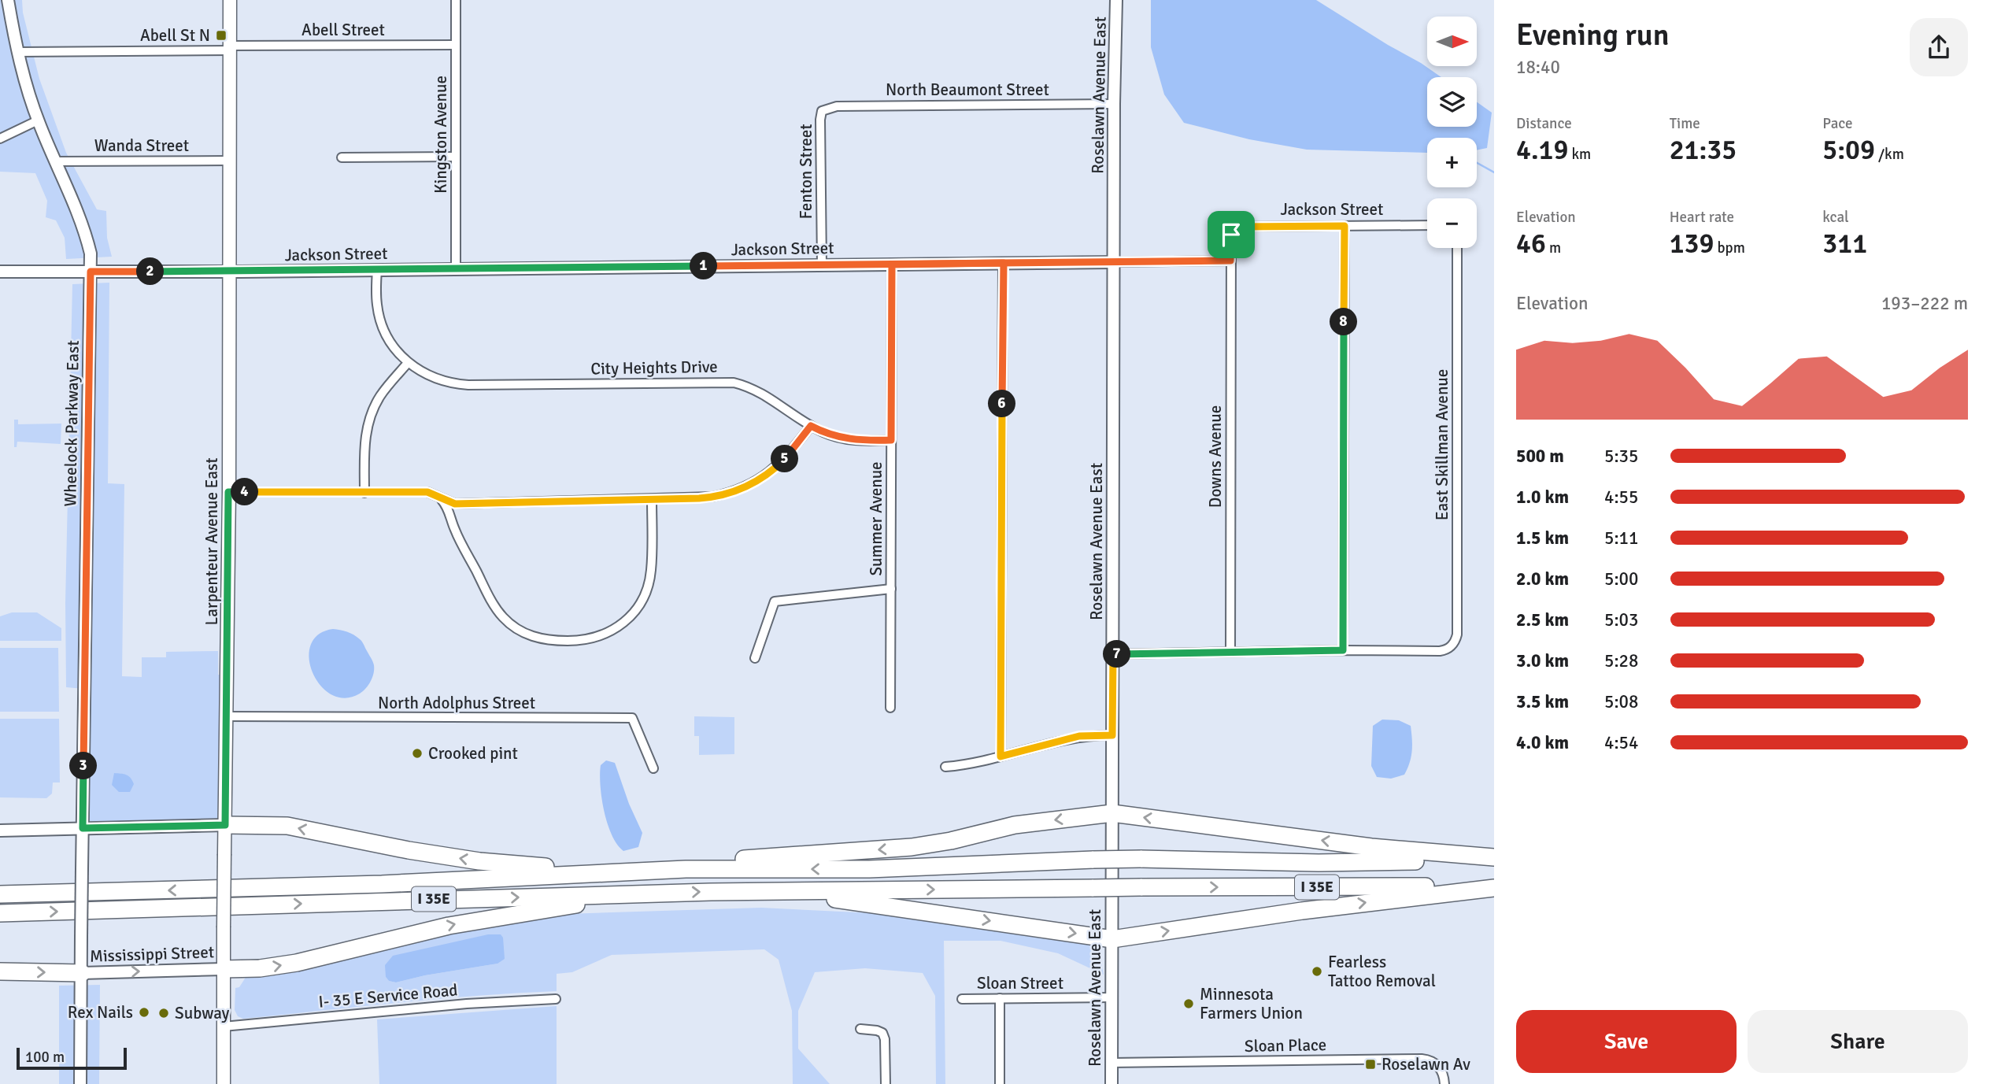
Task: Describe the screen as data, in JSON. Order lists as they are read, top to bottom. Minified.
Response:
{"streets":{"highway":["I 35E"],"main road":["Larpenteur Avenue East"],"street":["Abell Street","North Beaumont Street","Roselawn Avenue East","Kingston Avenue","Wanda Street","Fenton Street","Jackson Street","City Heights Drive","Wheelock Parkway East","East Skillman Avenue","Downs Avenue","Summer Avenue","North Adolphus Street","Mississippi Street","Sloan Street","I- 35 E Service Road","Sloan Place"]},"crossings":[["Abell Street","Kingston Avenue"],["Abell Street","Wheelock Parkway East"],["Abell Street","Larpenteur Avenue East"],["North Beaumont Street","Roselawn Avenue East"],["North Beaumont Street","Fenton Street"],["Roselawn Avenue East","Jackson Street"],["Roselawn Avenue East","Sloan Street"],["Roselawn Avenue East","Sloan Place"],["Kingston Avenue","Jackson Street"],["Wanda Street","Wheelock Parkway East"],["Wanda Street","Larpenteur Avenue East"],["Fenton Street","Jackson Street"],["Jackson Street","Wheelock Parkway East"],["Jackson Street","Downs Avenue"],["Jackson Street","Summer Avenue"],["Jackson Street","Larpenteur Avenue East"],["City Heights Drive","Summer Avenue"],["Wheelock Parkway East","Mississippi Street"],["Larpenteur Avenue East","North Adolphus Street"],["Larpenteur Avenue East","Mississippi Street"],["Larpenteur Avenue East","I- 35 E Service Road"]],"one_way":["Mississippi Street"],"places":{"transit":["Abell St N","Roselawn Av"],"other":["Crooked pint","Fearless Tattoo Removal","Minnesota Farmers Union","Rex Nails","Subway"]},"scale_bar":"100 m","north":"right","page":{"heading":["Evening run","18:40"],"map_buttons":["+","−"],"stats":[["Distance","4.19 km"],["Time","21:35"],["Pace","5:09 /km"],["Elevation","46 m"],["Heart rate","139 bpm"],["kcal","311"]],"pins":["1","2","8","6","5","4","7","3"],"chart":["Elevation","193–222 m"],"list":[{"name":"500 m","note":"5:35"},{"name":"1.0 km","note":"4:55"},{"name":"1.5 km","note":"5:11"},{"name":"2.0 km","note":"5:00"},{"name":"2.5 km","note":"5:03"},{"name":"3.0 km","note":"5:28"},{"name":"3.5 km","note":"5:08"},{"name":"4.0 km","note":"4:54"}],"buttons":["Save","Share"],"scale":"100 m"}}
